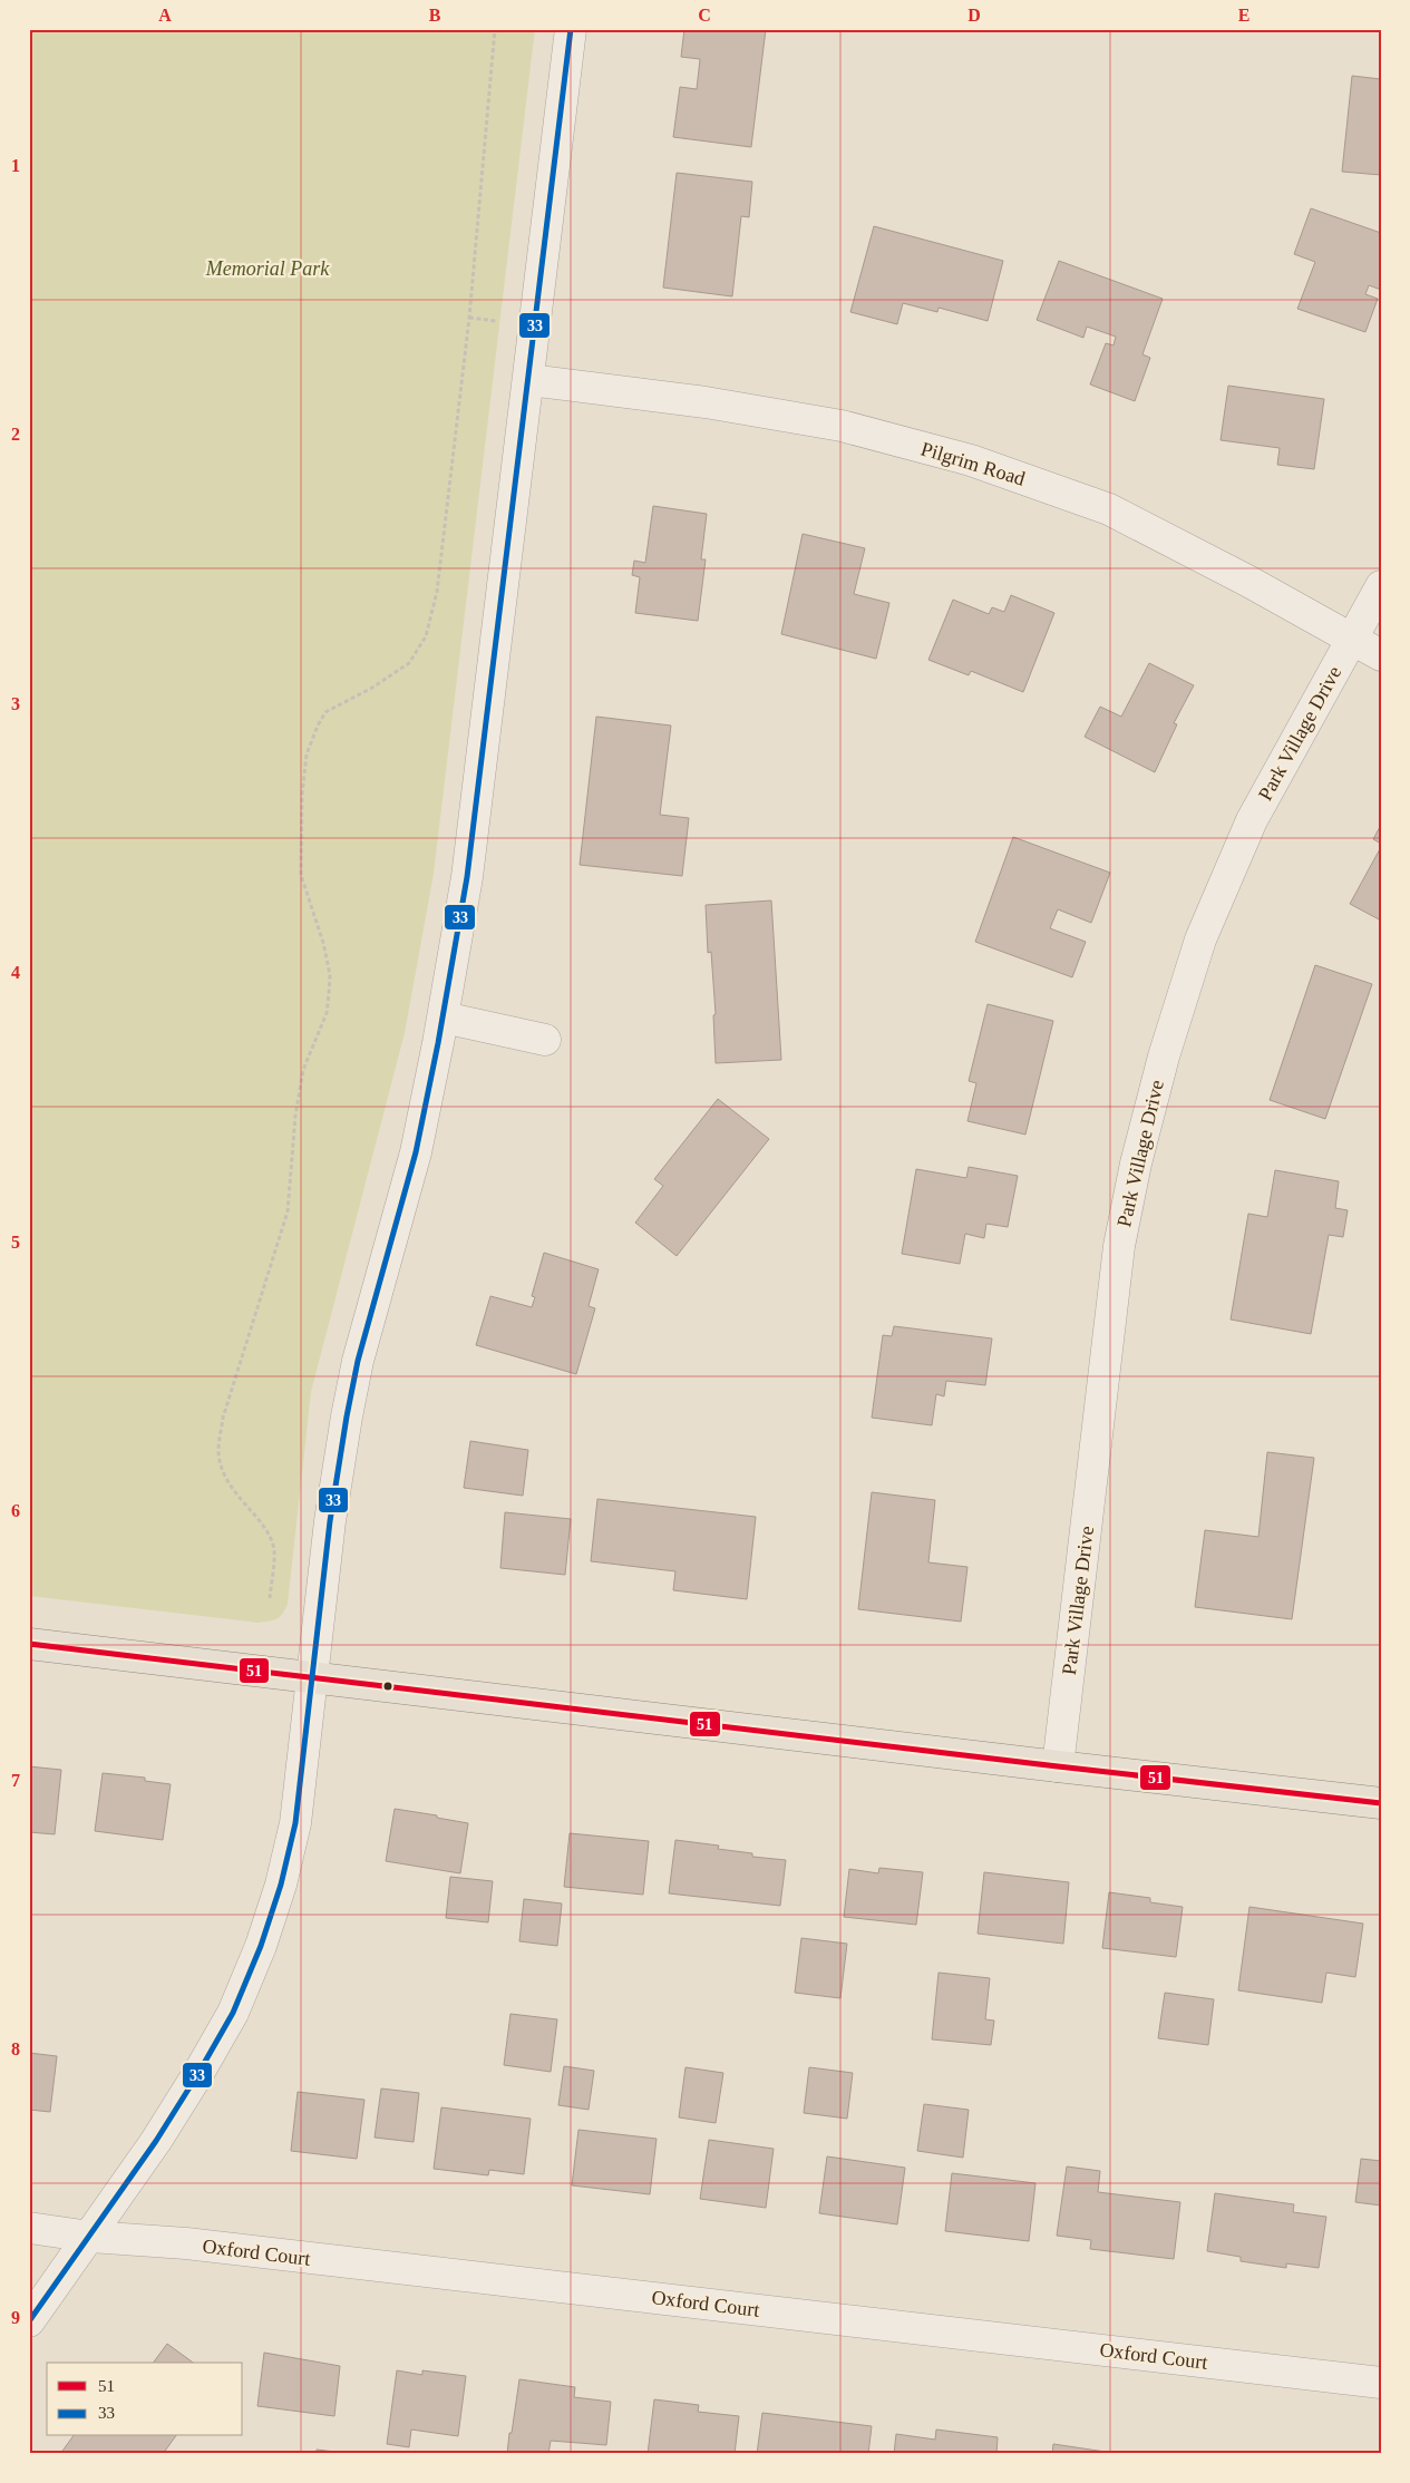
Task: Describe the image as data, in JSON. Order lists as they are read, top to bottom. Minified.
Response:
{"streets":{"street":["Pilgrim Road","Park Village Drive","Oxford Court"]},"crossings":[["Pilgrim Road","Park Village Drive"]],"parks":["Memorial Park"],"lines":["transit line 33","transit line 51"],"legend":["51","33"],"grid":{"columns":["A","B","C","D","E"],"rows":["1","2","3","4","5","6","7","8","9"]}}
